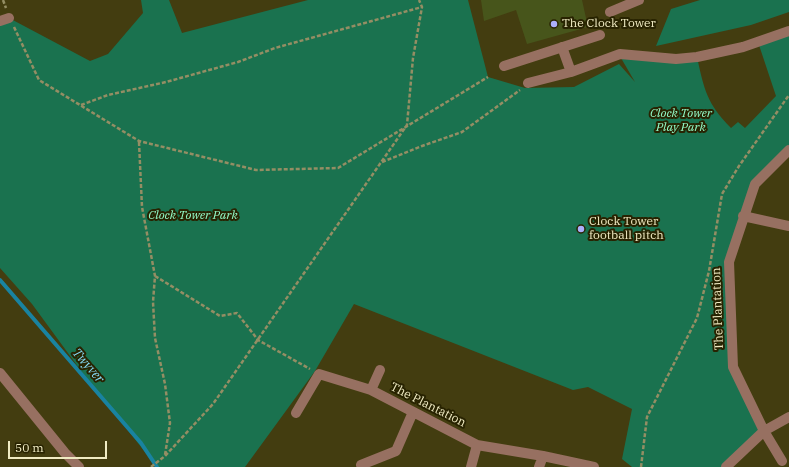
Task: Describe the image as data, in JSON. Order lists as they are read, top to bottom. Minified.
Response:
{"streets":{"street":["The Plantation"]},"water":["Twyver"],"parks":["Clock Tower Play Park","Clock Tower Park"],"places":["The Clock Tower","Clock Tower football pitch"],"scale_bar":"50 m"}
